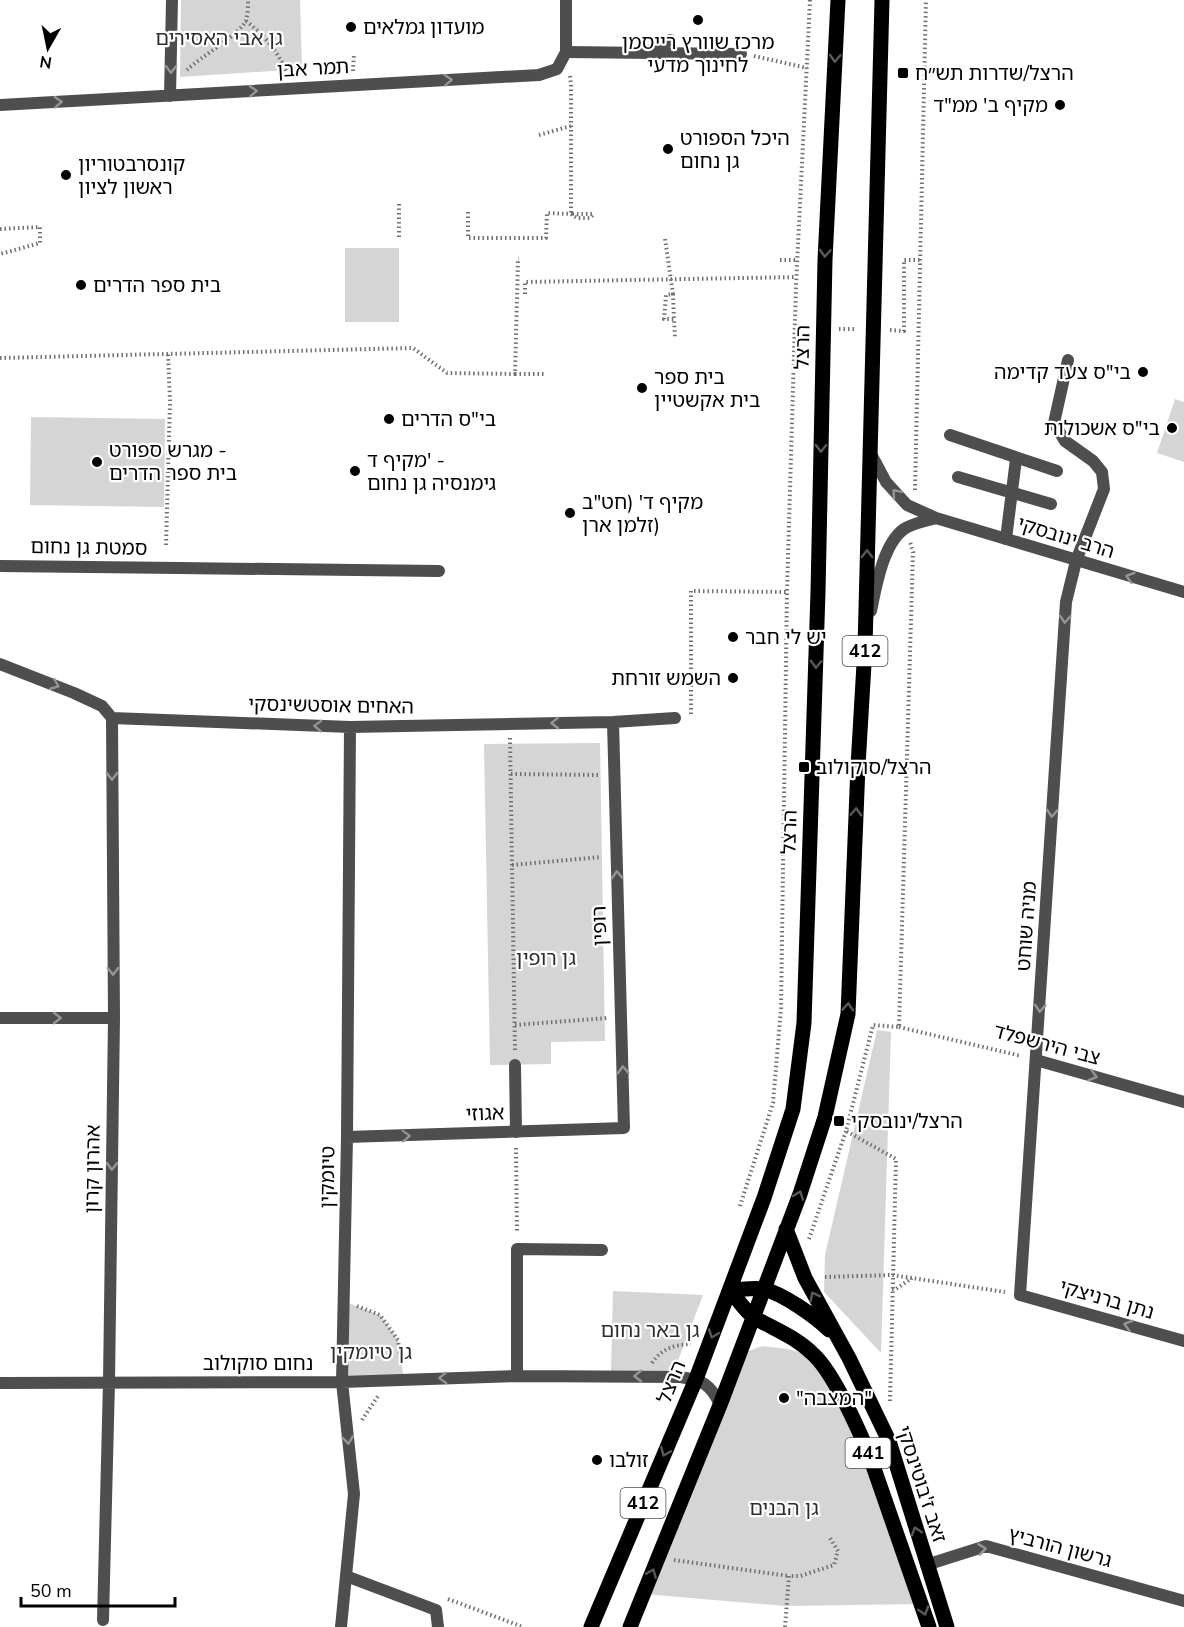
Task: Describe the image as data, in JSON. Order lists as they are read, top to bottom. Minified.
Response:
{"streets":{"main road":["הרצל","412","441","זאב ז'בוטינסקי"],"street":["תמר אבן","הרב ינובסקי","סמטת גן נחום","האחים אוסטשינסקי","רופין","מניה שוחט","צבי הירשפלד","אגוזי","אהרון קרון","טיומקין","נתן ברניצקי","נחום סוקולוב","גרשון הורביץ"]},"crossings":[["הרצל","נחום סוקולוב"],["הרצל","זאב ז'בוטינסקי"],["הרב ינובסקי","412"],["הרב ינובסקי","מניה שוחט"],["412","זאב ז'בוטינסקי"],["האחים אוסטשינסקי","רופין"],["האחים אוסטשינסקי","אהרון קרון"],["האחים אוסטשינסקי","טיומקין"],["רופין","אגוזי"],["מניה שוחט","צבי הירשפלד"],["מניה שוחט","נתן ברניצקי"],["אגוזי","טיומקין"],["אהרון קרון","נחום סוקולוב"],["טיומקין","נחום סוקולוב"],["זאב ז'בוטינסקי","גרשון הורביץ"]],"one_way":["תמר אבן","הרב ינובסקי","האחים אוסטשינסקי","רופין","מניה שוחט","צבי הירשפלד","אגוזי","אהרון קרון","נתן ברניצקי","נחום סוקולוב","גרשון הורביץ"],"parks":["גן אבי האסירים","גן רופין","גן באר נחום","גן טיומקין","גן הבנים"],"places":{"other":["מרכז שוורץ רייסמן לחינוך מדעי","מועדון גמלאים","מקיף ב' ממ\"ד","היכל הספורט גן נחום","קונסרבטוריון ראשון לציון","בית ספר הדרים","בי\"ס צעד קדימה","בית ספר בית אקשטיין","בי\"ס הדרים","בי\"ס אשכולות","מגרש ספורט - בית ספר הדרים","מקיף ד' - גימנסיה גן נחום","מקיף ד' (חט\"ב זלמן ארן)","יש לי חבר","השמש זורחת","\"המצבה\"","זולבו"],"transit":["הרצל/שדרות תש״ח","הרצל/סוקולוב","הרצל/ינובסקי"]},"scale_bar":"50 m","north":"bottom"}
